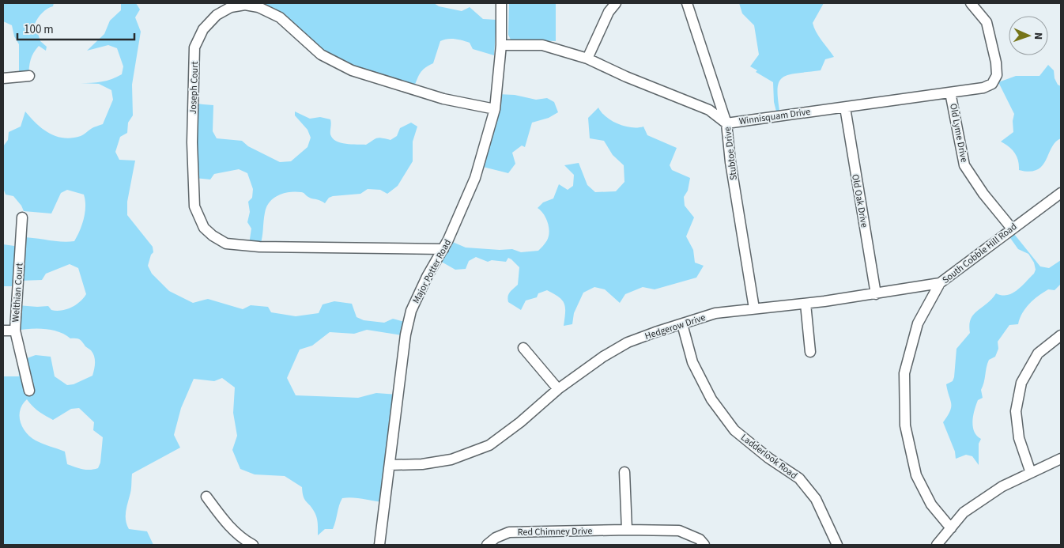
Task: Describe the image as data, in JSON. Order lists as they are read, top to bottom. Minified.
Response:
{"streets":{"street":["Joseph Court","Winnisquam Drive","Old Lyme Drive","Stubtoe Drive","Old Oak Drive","South Cobble Hill Road","Major Potter Road","Welthian Court","Hedgerow Drive","Ladderlook Road","Red Chimney Drive"]},"crossings":[["Joseph Court","Major Potter Road"],["Winnisquam Drive","Old Lyme Drive"],["Winnisquam Drive","Stubtoe Drive"],["Winnisquam Drive","Old Oak Drive"],["Winnisquam Drive","Major Potter Road"],["Old Lyme Drive","South Cobble Hill Road"],["Stubtoe Drive","Hedgerow Drive"],["Old Oak Drive","Hedgerow Drive"],["South Cobble Hill Road","Hedgerow Drive"],["Major Potter Road","Hedgerow Drive"],["Hedgerow Drive","Ladderlook Road"]],"scale_bar":"100 m","north":"right"}
